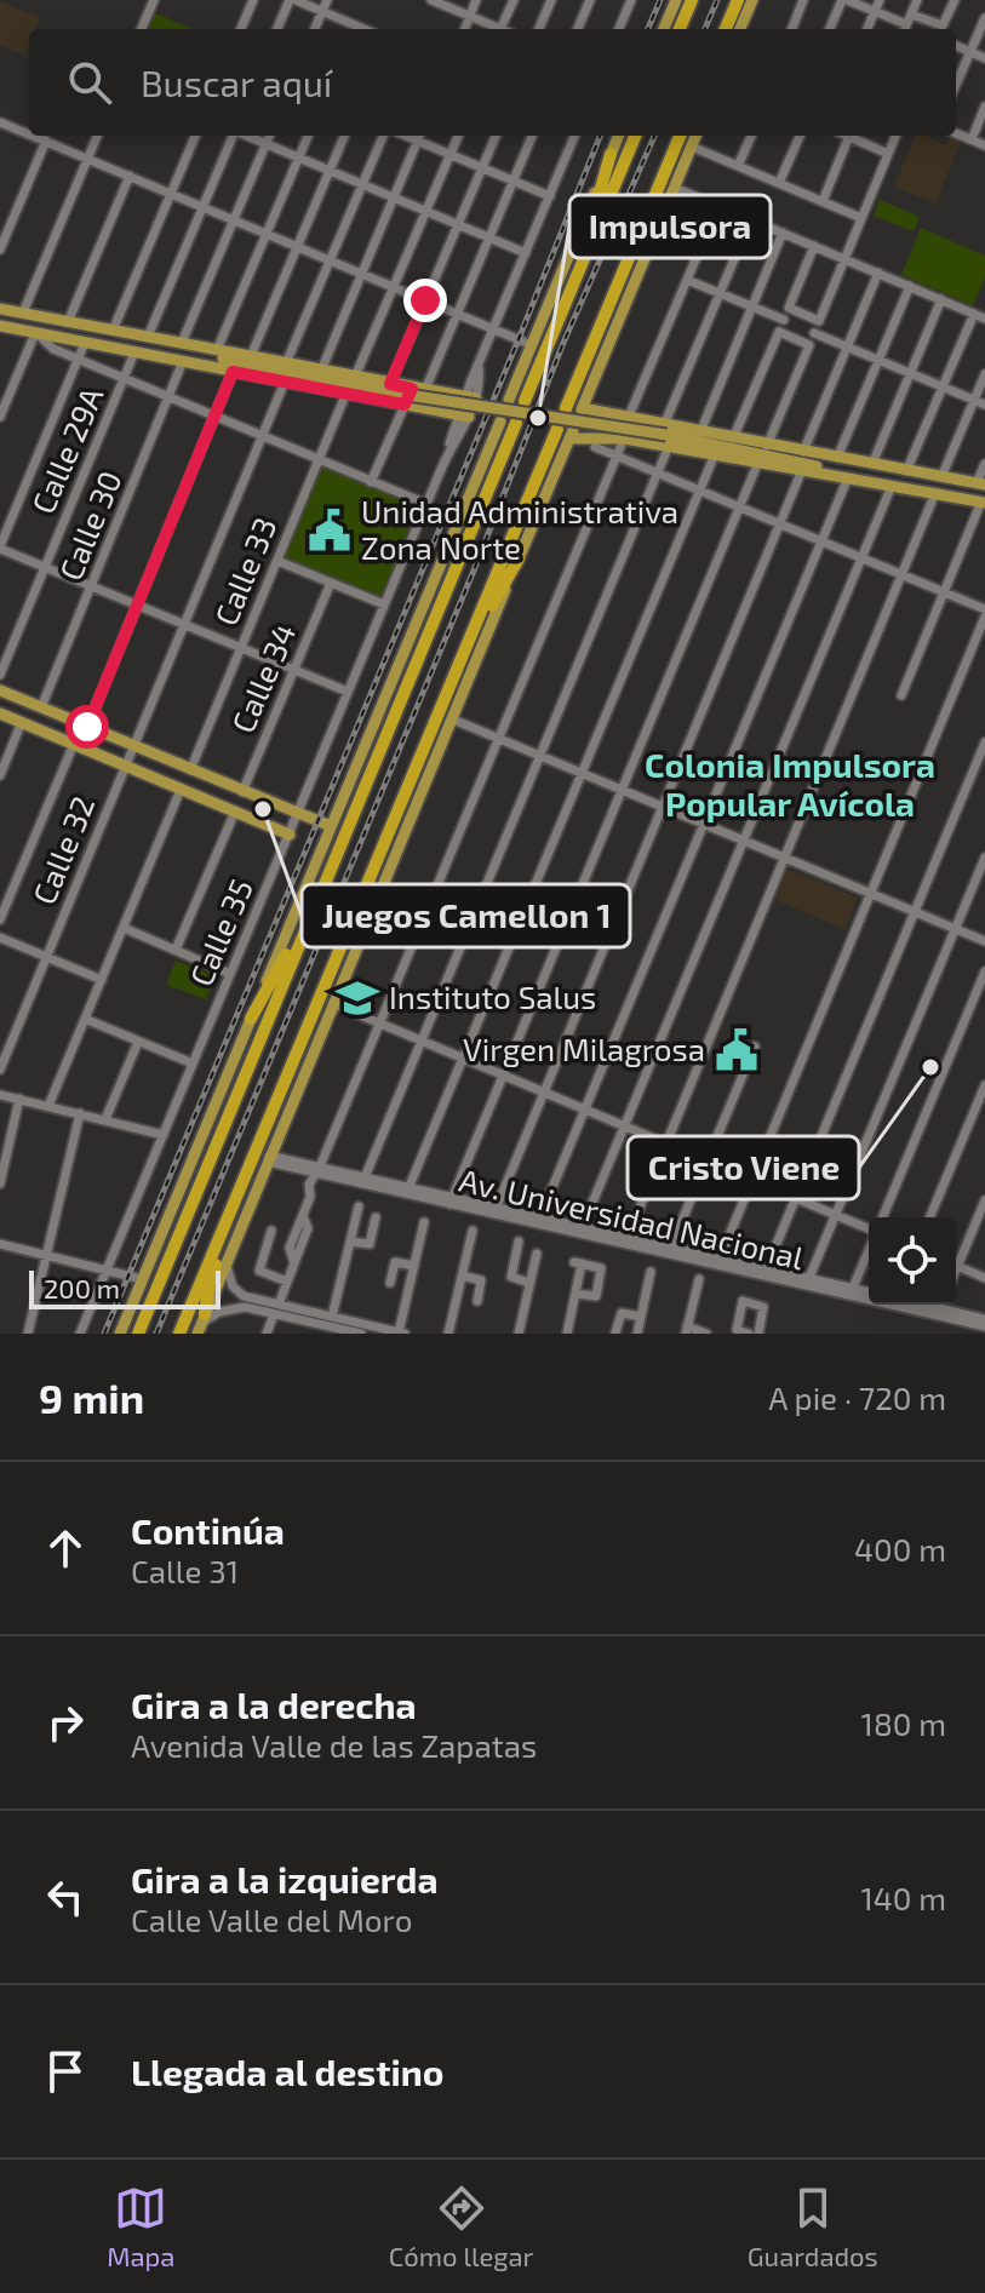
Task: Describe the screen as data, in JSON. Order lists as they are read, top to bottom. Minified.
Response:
{"streets":{"street":["Calle 29A","Calle 30","Calle 33","Calle 34","Calle 32","Calle 35","Av. Universidad Nacional"]},"districts":["Colonia Impulsora Popular Avícola"],"places":{"other":["Impulsora","Juegos Camellon 1","Cristo Viene"],"public building":["Unidad Administrativa Zona Norte","Virgen Milagrosa"],"school or university":["Instituto Salus"]},"scale_bar":"200 m","page":{"search":"Buscar aquí","scale":"200 m","heading":["9 min","A pie · 720 m"],"list":[["Continúa","Calle 31","400 m"],["Gira a la derecha","Avenida Valle de las Zapatas","180 m"],["Gira a la izquierda","Calle Valle del Moro","140 m"],"Llegada al destino"],"nav":["Mapa","Cómo llegar","Guardados"]}}
